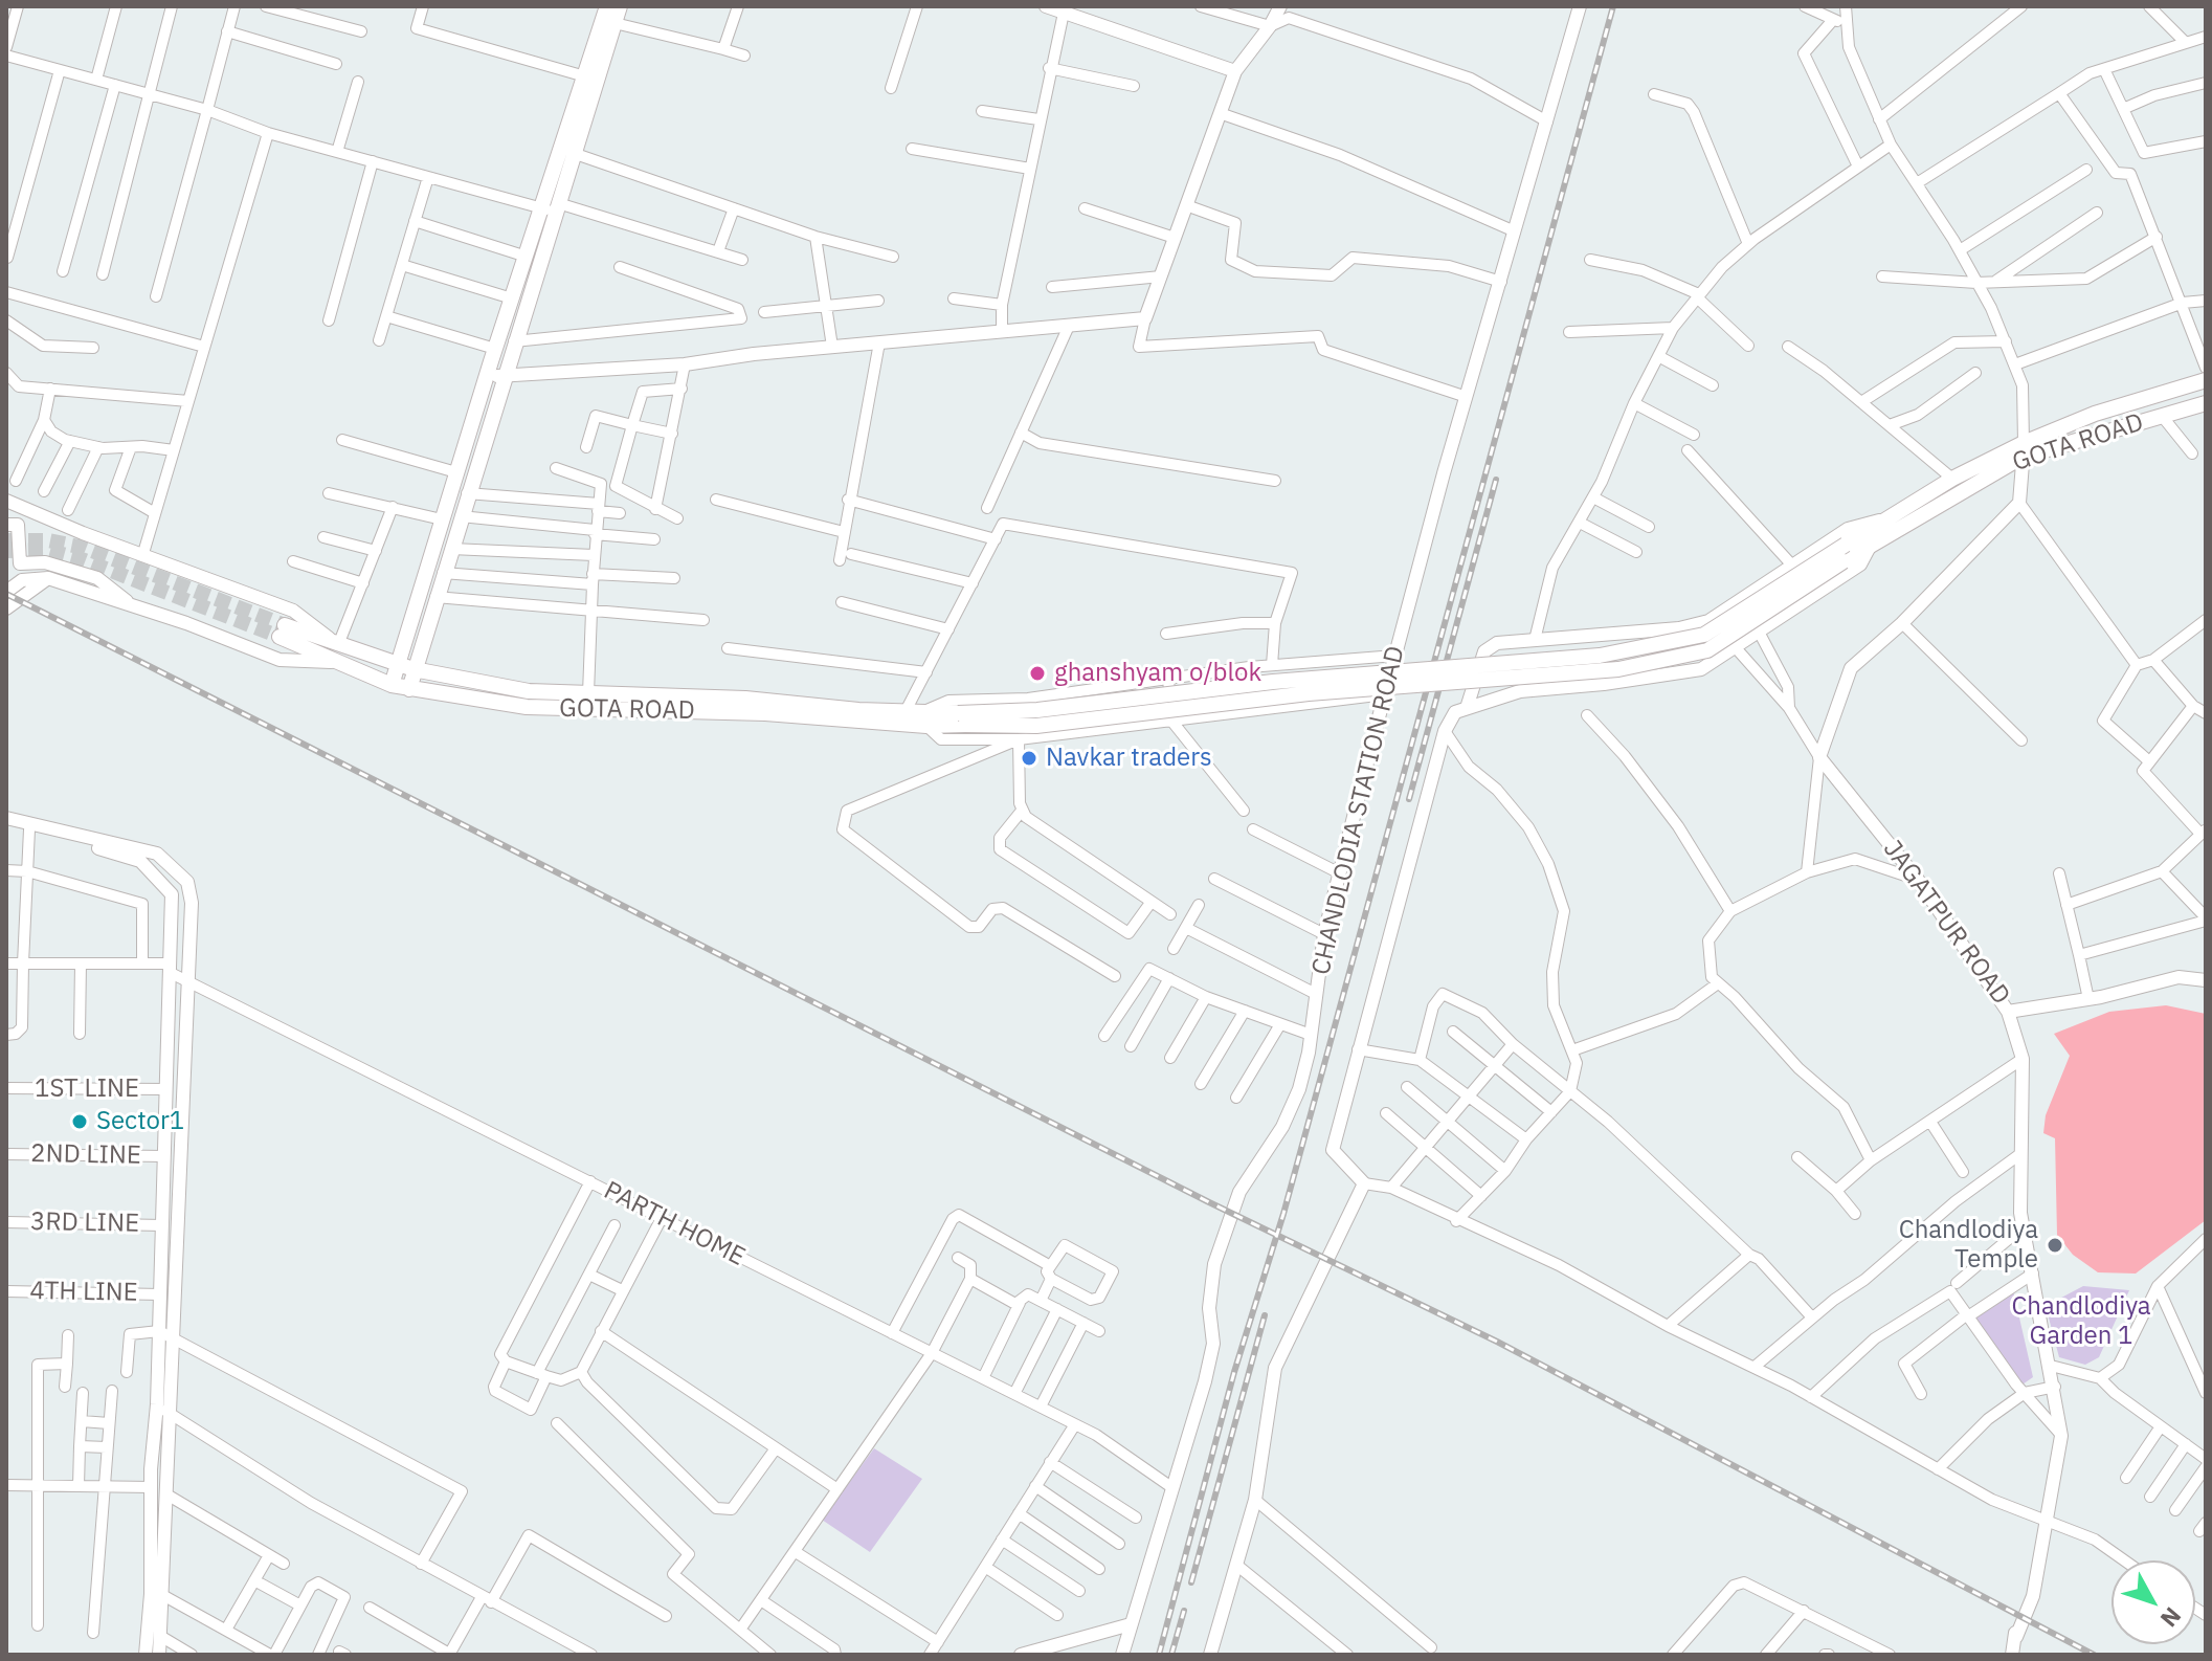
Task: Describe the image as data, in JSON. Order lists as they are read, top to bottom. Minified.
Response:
{"streets":{"main road":["GOTA ROAD"],"street":["CHANDLODIA STATION ROAD","JAGATPUR ROAD","1ST LINE","2ND LINE","3RD LINE","PARTH HOME","4TH LINE"]},"crossings":[["CHANDLODIA STATION ROAD","PARTH HOME"]],"parks":["Chandlodiya Garden 1"],"places":["ghanshyam o/blok","Navkar traders","Sector1","Chandlodiya Temple"],"north":"bottom right"}
